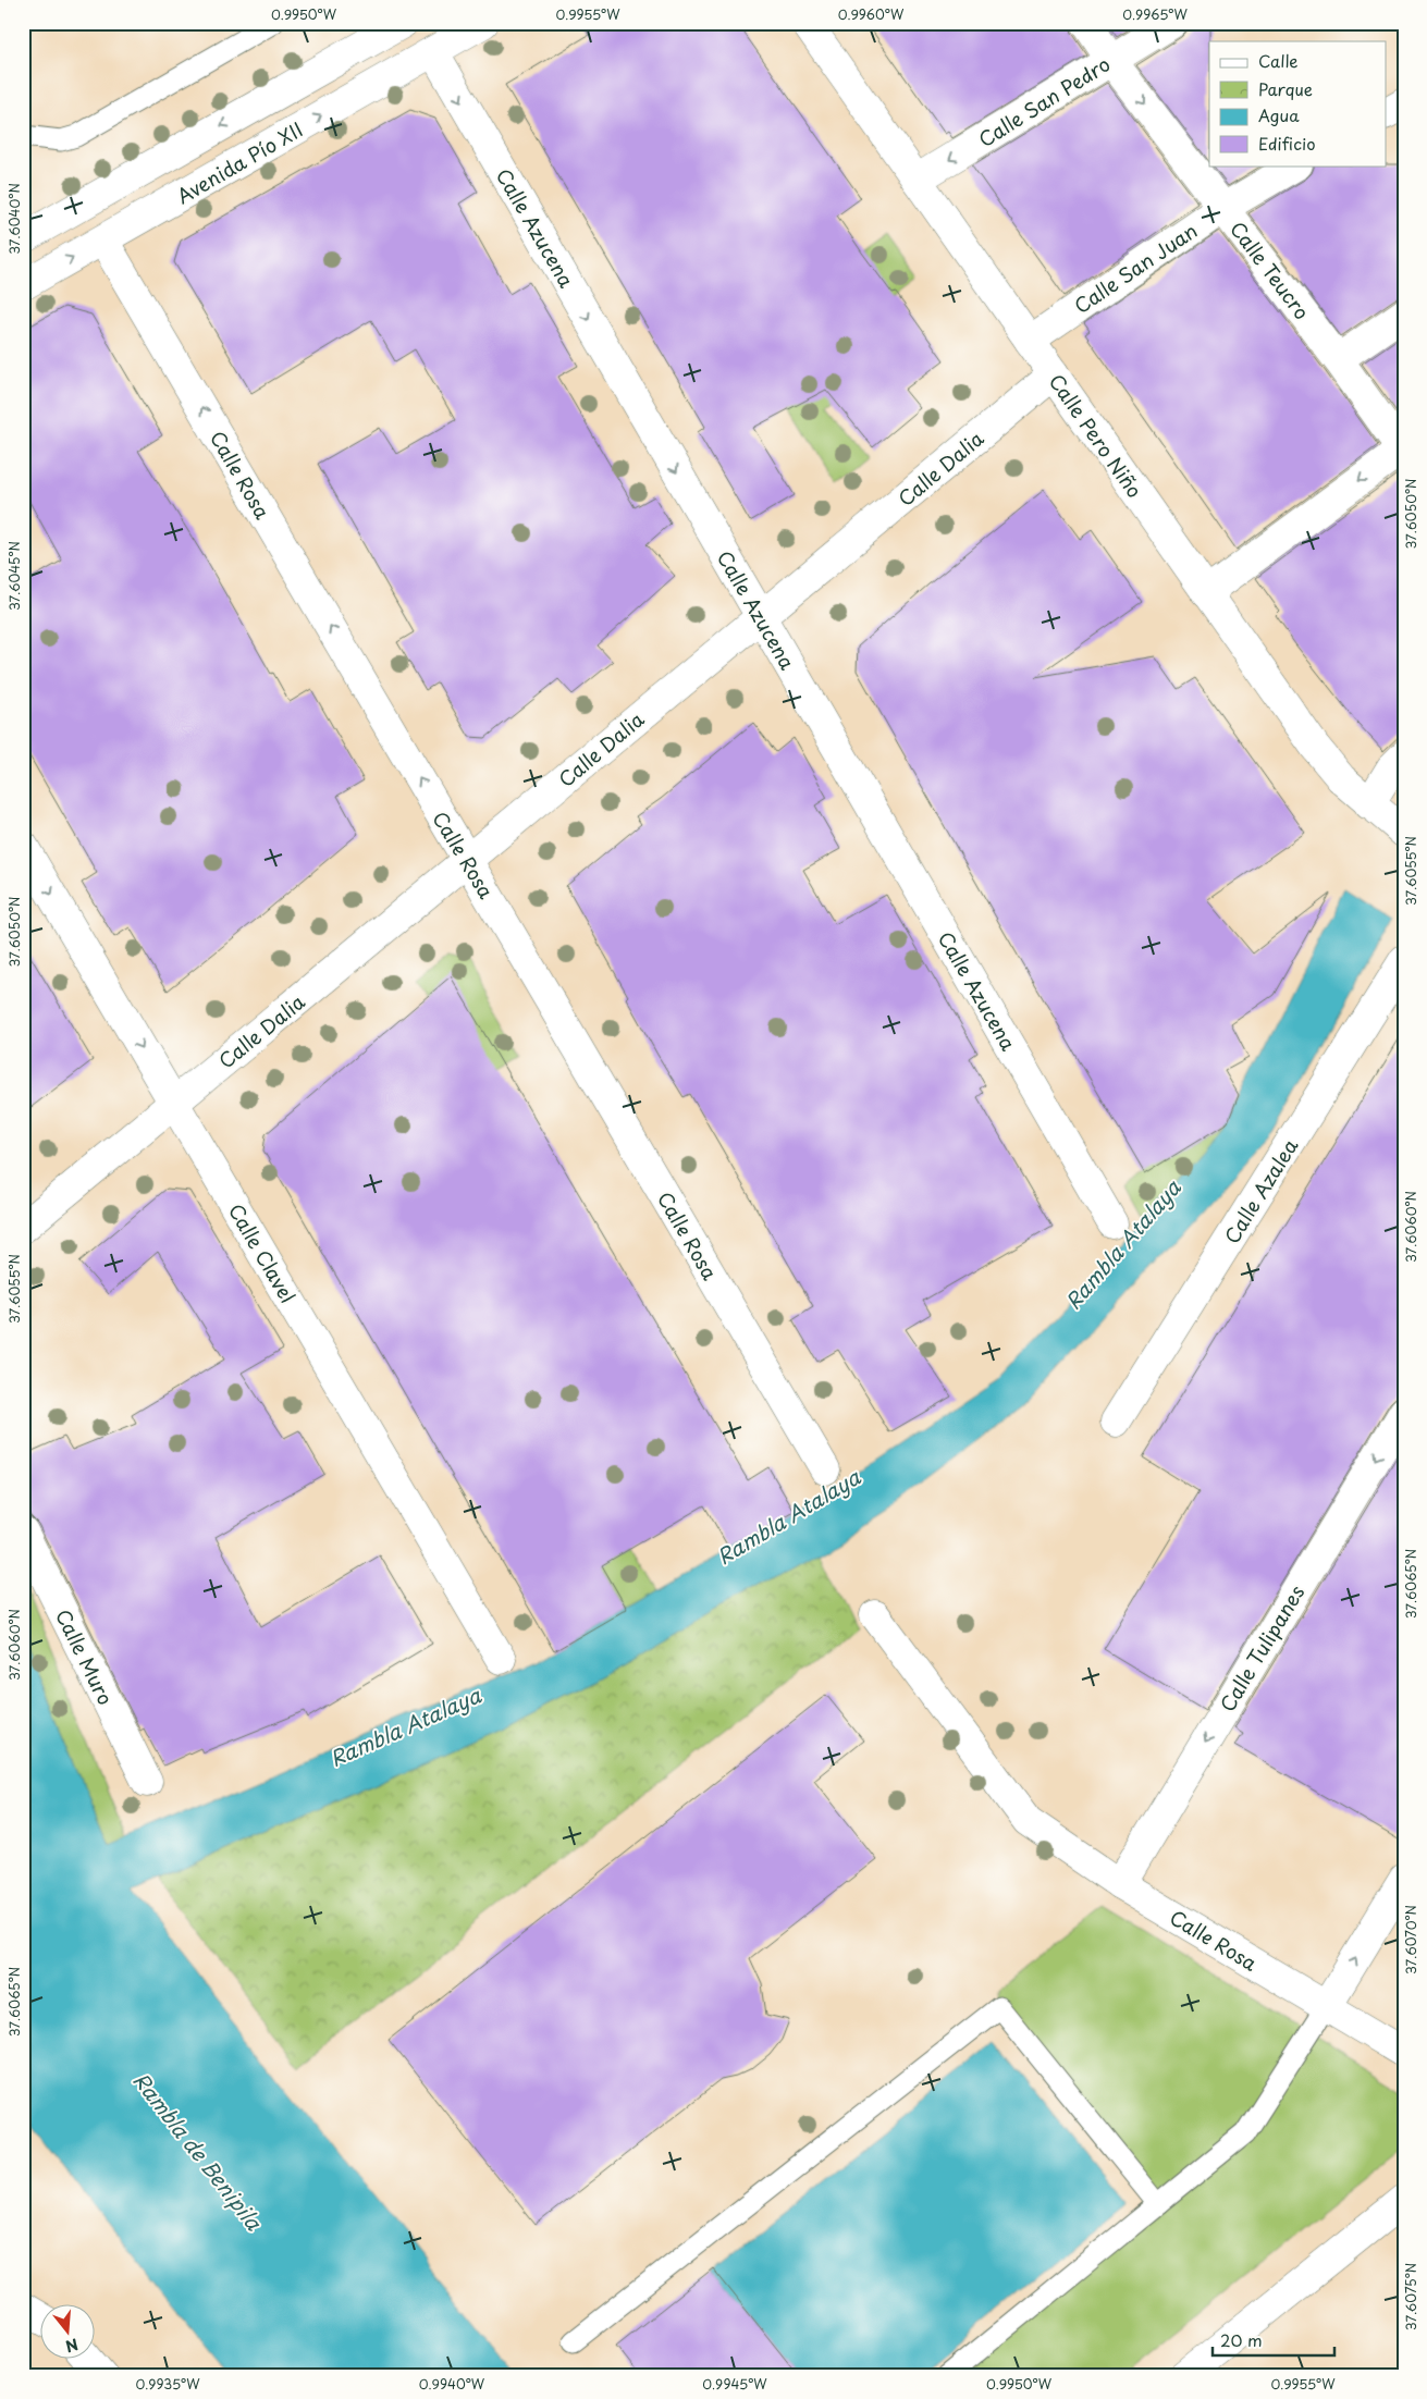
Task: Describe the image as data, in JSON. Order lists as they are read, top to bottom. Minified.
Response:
{"streets":{"street":["Calle San Pedro","Avenida Pío XII","Calle Azucena","Calle San Juan","Calle Teucro","Calle Pero Niño","Calle Dalia","Calle Rosa","Calle Azalea","Calle Clavel","Calle Tulipanes","Calle Muro"]},"crossings":[["Calle San Pedro","Calle Teucro"],["Calle San Pedro","Calle Pero Niño"],["Avenida Pío XII","Calle Azucena"],["Avenida Pío XII","Calle Rosa"],["Calle Azucena","Calle Dalia"],["Calle San Juan","Calle Teucro"],["Calle San Juan","Calle Pero Niño"],["Calle Pero Niño","Calle Dalia"],["Calle Dalia","Calle Rosa"],["Calle Dalia","Calle Clavel"],["Calle Rosa","Calle Tulipanes"]],"one_way":["Calle San Pedro","Calle Azucena","Calle Teucro","Calle Tulipanes"],"water":["Rambla Atalaya","Rambla de Benipila"],"legend":["Calle","Parque","Agua","Edificio"],"scale_bar":"20 m","north":"bottom","coordinates":["0.9950°W","0.9955°W","0.9960°W","0.9965°W","37.6040°N","37.6050°N","37.6045°N","37.6055°N","37.6060°N","37.6065°N","37.6070°N","37.6075°N","0.9935°W","0.9940°W","0.9945°W"]}
